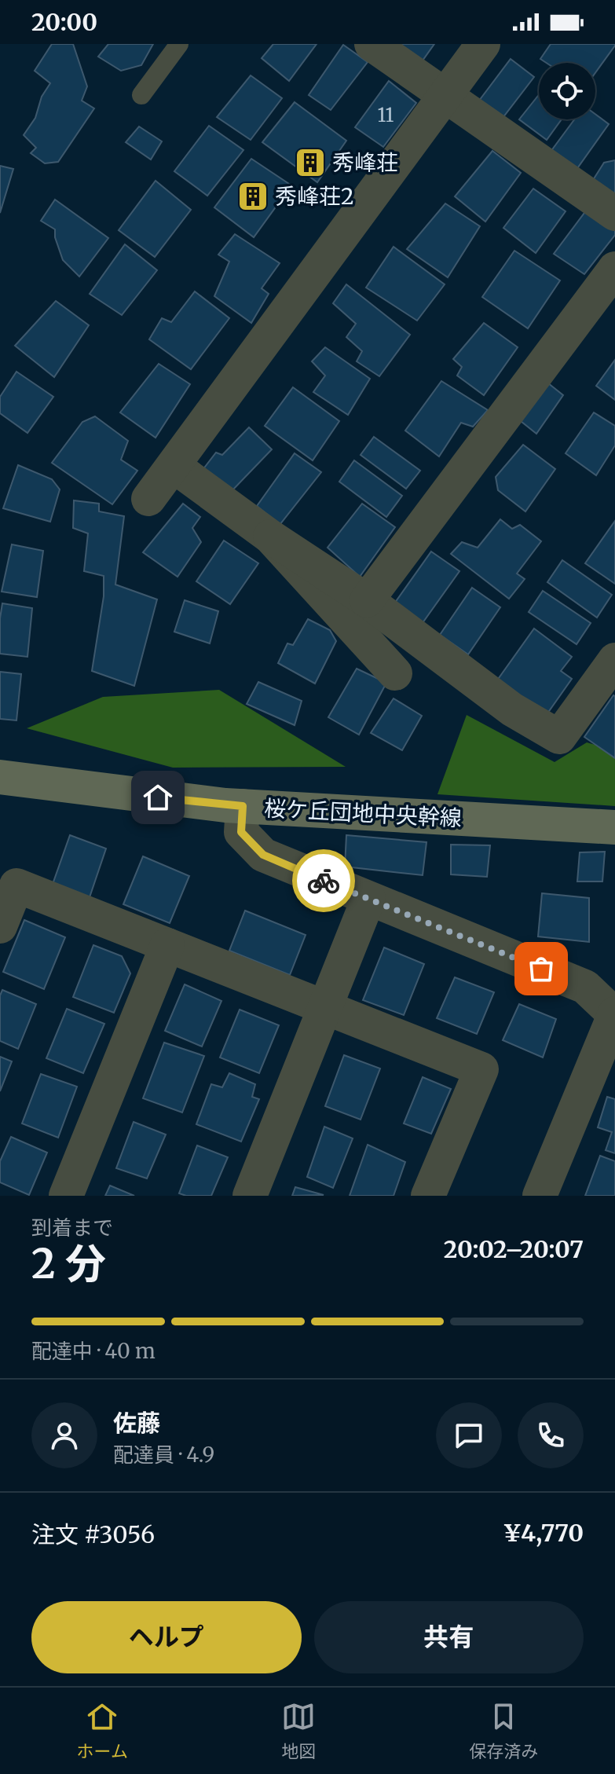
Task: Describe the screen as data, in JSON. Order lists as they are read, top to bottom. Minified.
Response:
{"streets":{"street":["桜ケ丘団地中央幹線"]},"places":{"building":["秀峰荘","秀峰荘2"]},"house_numbers":["11"],"page":{"status":"20:00","heading":["2 分","到着まで","20:02–20:07"],"panel":["佐藤","配達員 · 4.9","注文 #3056","¥4,770"],"bar":"配達中 · 40 m","buttons":["ヘルプ","共有"],"tabs":["ホーム","地図","保存済み"]}}
